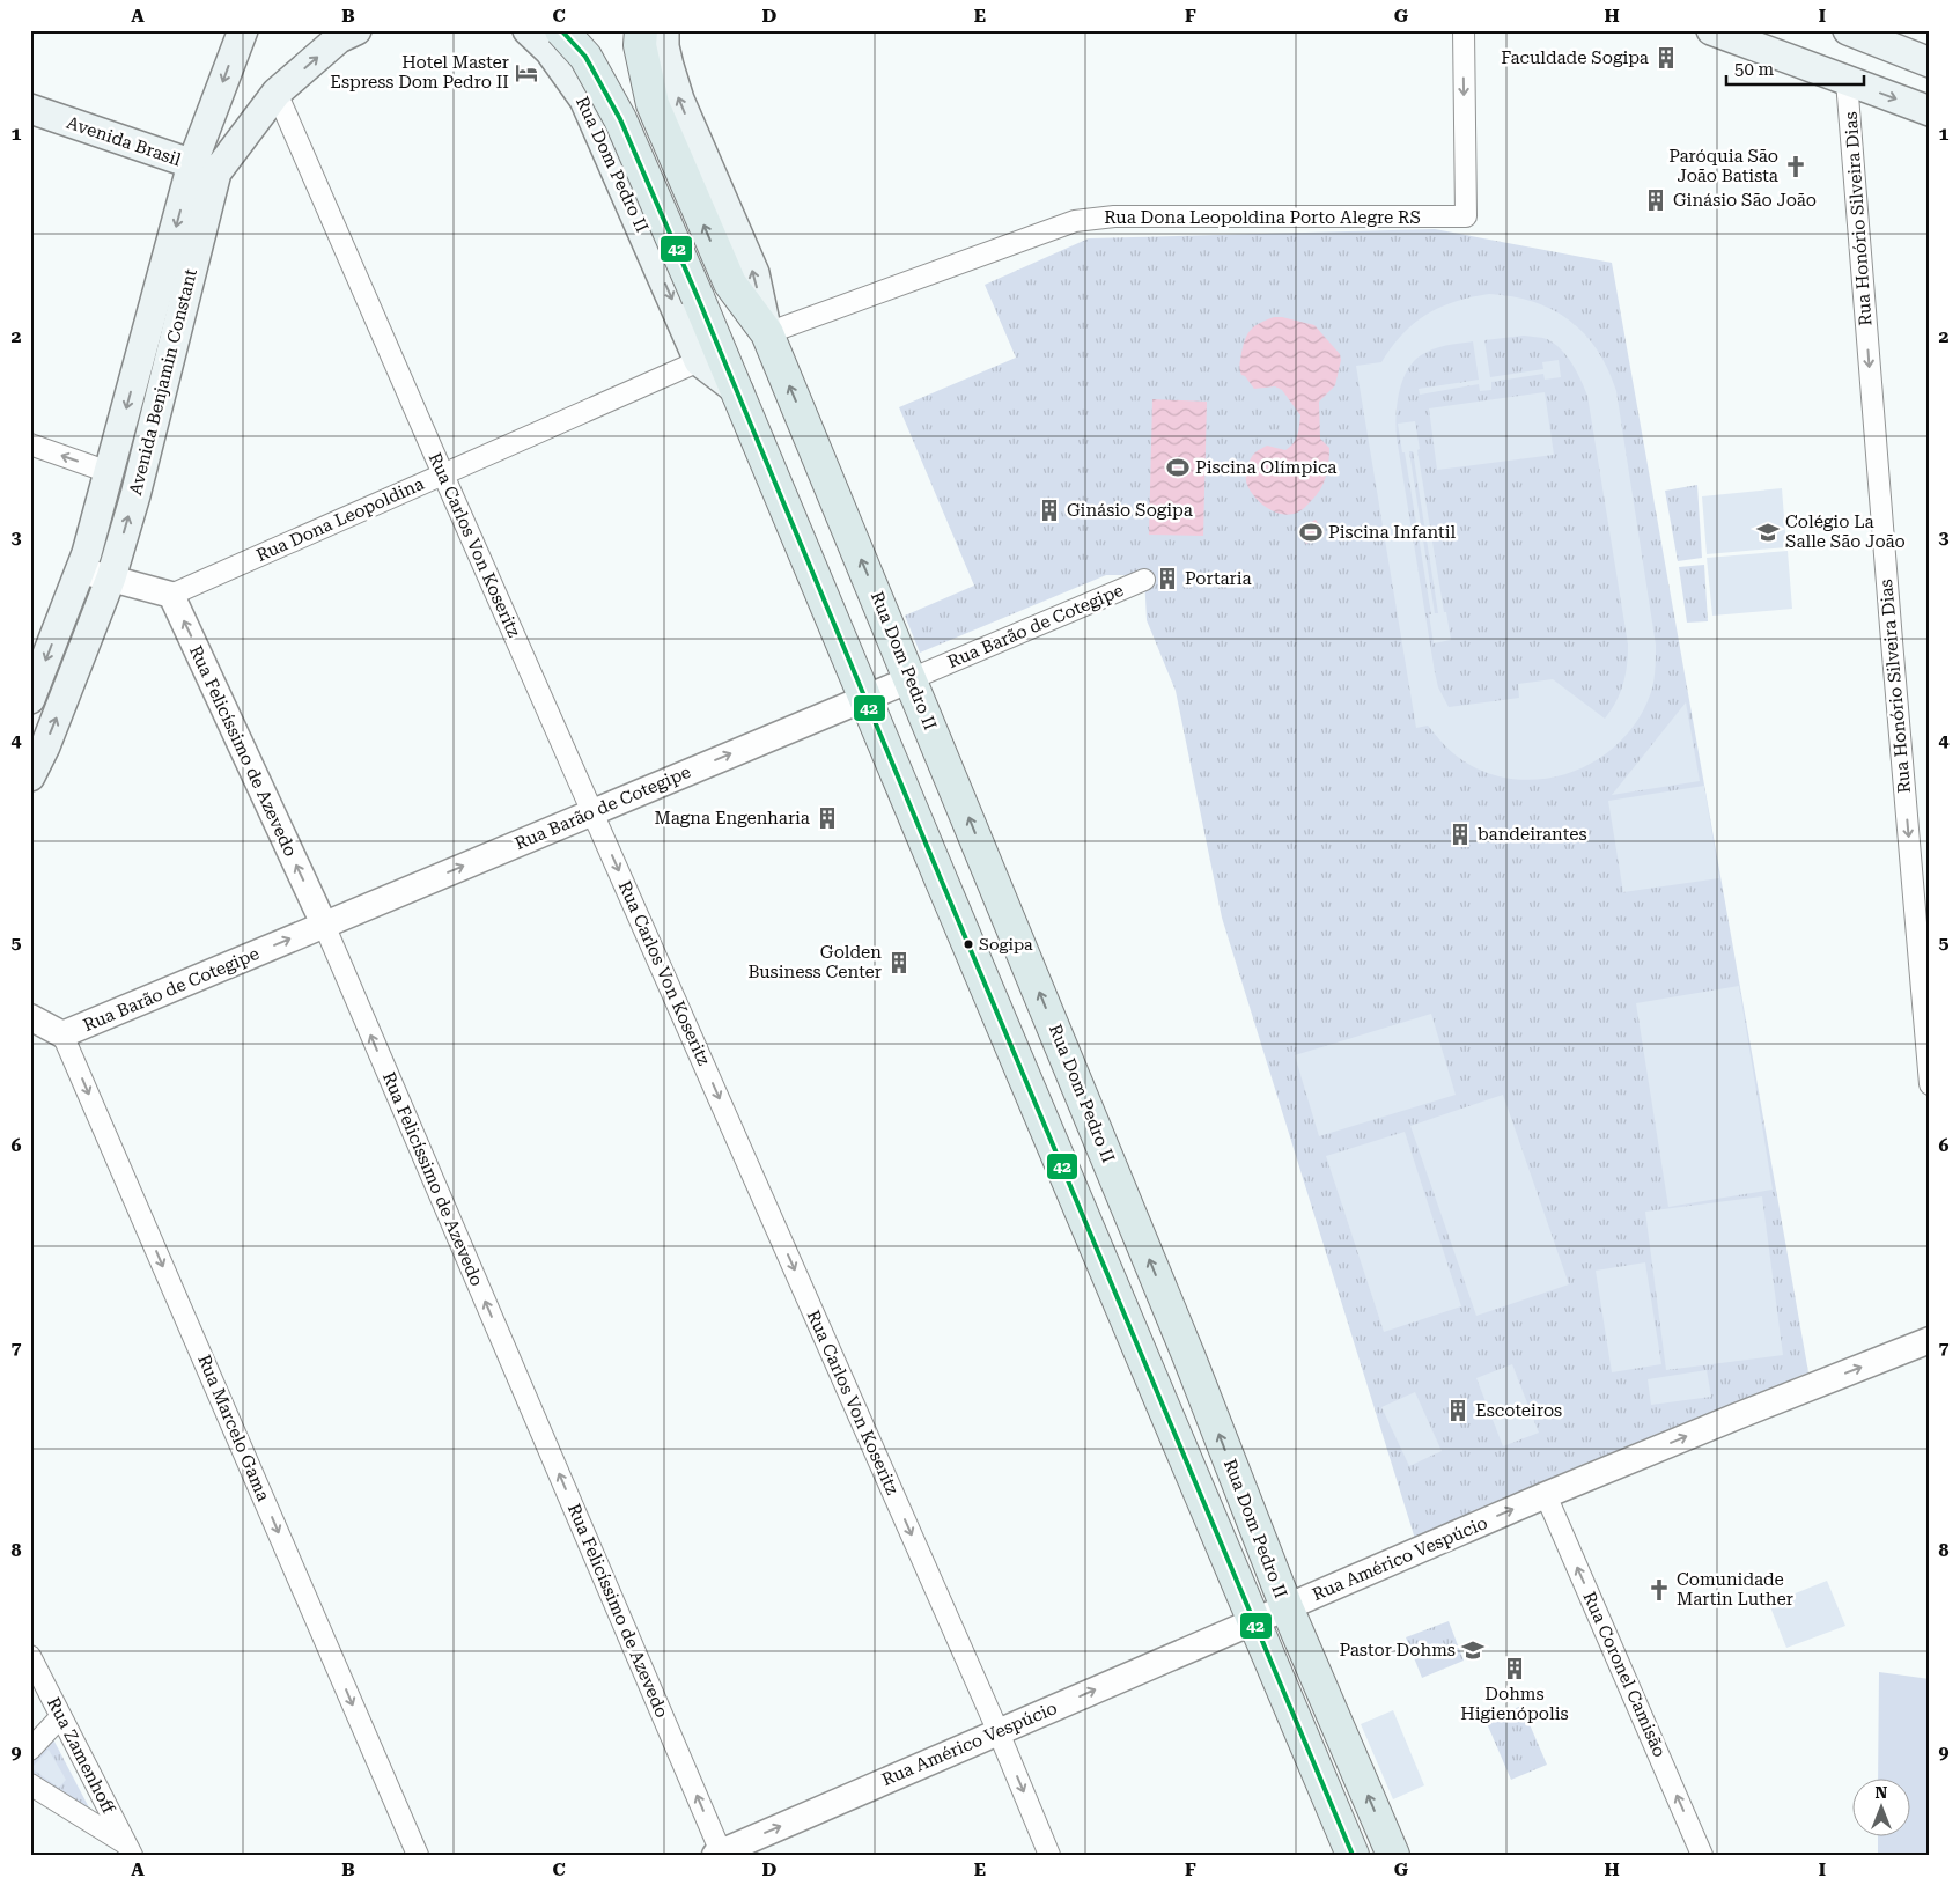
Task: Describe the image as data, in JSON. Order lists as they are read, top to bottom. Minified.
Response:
{"streets":{"main road":["Avenida Brasil","Rua Dom Pedro II","Avenida Benjamin Constant"],"street":["Rua Dona Leopoldina Porto Alegre RS","Rua Honório Silveira Dias","Rua Dona Leopoldina","Rua Carlos Von Koseritz","Rua Barão de Cotegipe","Rua Felicíssimo de Azevedo","Rua Marcelo Gama","Rua Américo Vespúcio","Rua Coronel Camisão","Rua Zamenhoff"]},"crossings":[["Avenida Brasil","Avenida Benjamin Constant"],["Rua Dom Pedro II","Rua Dona Leopoldina Porto Alegre RS"],["Rua Dom Pedro II","Rua Dona Leopoldina"],["Rua Dom Pedro II","Rua Barão de Cotegipe"],["Rua Dom Pedro II","Rua Américo Vespúcio"],["Avenida Benjamin Constant","Rua Carlos Von Koseritz"],["Rua Dona Leopoldina","Rua Carlos Von Koseritz"],["Rua Dona Leopoldina","Rua Felicíssimo de Azevedo"],["Rua Carlos Von Koseritz","Rua Barão de Cotegipe"],["Rua Carlos Von Koseritz","Rua Américo Vespúcio"],["Rua Barão de Cotegipe","Rua Felicíssimo de Azevedo"],["Rua Barão de Cotegipe","Rua Marcelo Gama"],["Rua Felicíssimo de Azevedo","Rua Américo Vespúcio"],["Rua Américo Vespúcio","Rua Coronel Camisão"]],"one_way":["Rua Dona Leopoldina Porto Alegre RS","Rua Honório Silveira Dias","Rua Carlos Von Koseritz","Rua Barão de Cotegipe","Rua Felicíssimo de Azevedo","Rua Marcelo Gama","Rua Américo Vespúcio","Rua Coronel Camisão"],"places":{"building":["Faculdade Sogipa","Ginásio São João","Ginásio Sogipa","Portaria","Magna Engenharia","bandeirantes","Golden Business Center","Escoteiros","Dohms Higienópolis"],"hotel":["Hotel Master Espress Dom Pedro II"],"church":["Paróquia São João Batista","Comunidade Martin Luther"],"sports":["Piscina Olímpica","Piscina Infantil"],"school or university":["Colégio La Salle São João","Pastor Dohms"],"other":["Sogipa"]},"lines":["transit line 42"],"scale_bar":"50 m","north":"top","grid":{"columns":["A","B","C","D","E","F","G","H","I"],"rows":["1","2","3","4","5","6","7","8","9"]}}
